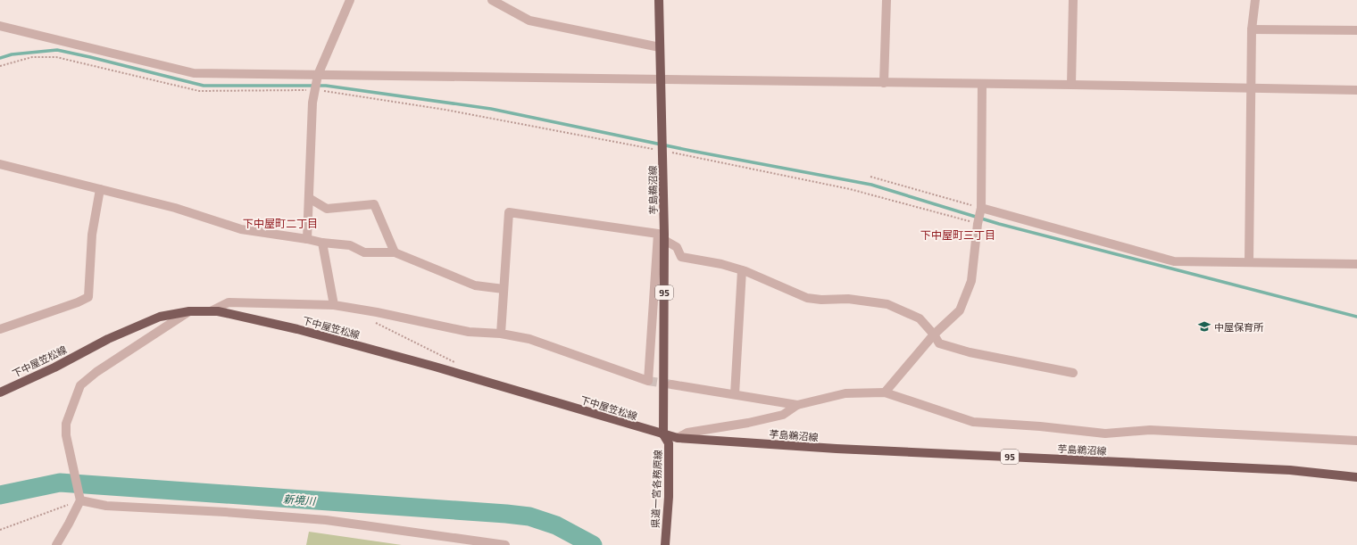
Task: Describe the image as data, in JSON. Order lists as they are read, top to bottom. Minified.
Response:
{"streets":{"main road":["芋島鵜沼線","95","下中屋笠松線","県道一宮各務原線"]},"crossings":[["芋島鵜沼線","下中屋笠松線"],["芋島鵜沼線","県道一宮各務原線"],["下中屋笠松線","県道一宮各務原線"]],"districts":["下中屋町二丁目","下中屋町三丁目"],"water":["新境川"],"places":{"school or university":["中屋保育所"]}}
